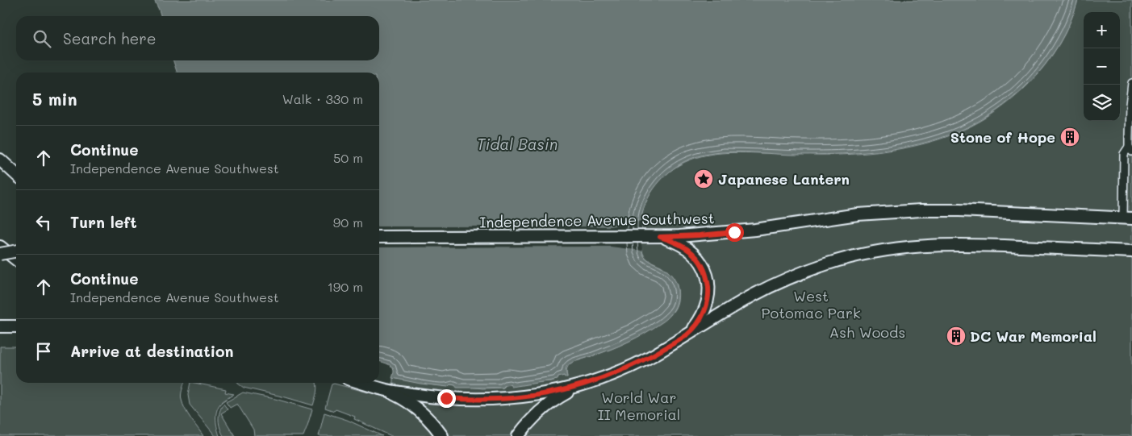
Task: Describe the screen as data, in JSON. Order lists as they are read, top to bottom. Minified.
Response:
{"streets":{"main road":["Independence Avenue Southwest"]},"water":["Tidal Basin"],"parks":["West Potomac Park","Ash Woods","World War II Memorial"],"places":{"building":["Stone of Hope","DC War Memorial"],"place":["Japanese Lantern"]},"page":{"map_buttons":["+","−"],"search":"Search here","heading":["5 min","Walk · 330 m"],"list":[["Continue","Independence Avenue Southwest","50 m"],["Turn left","90 m"],["Continue","Independence Avenue Southwest","190 m"],"Arrive at destination"]}}
